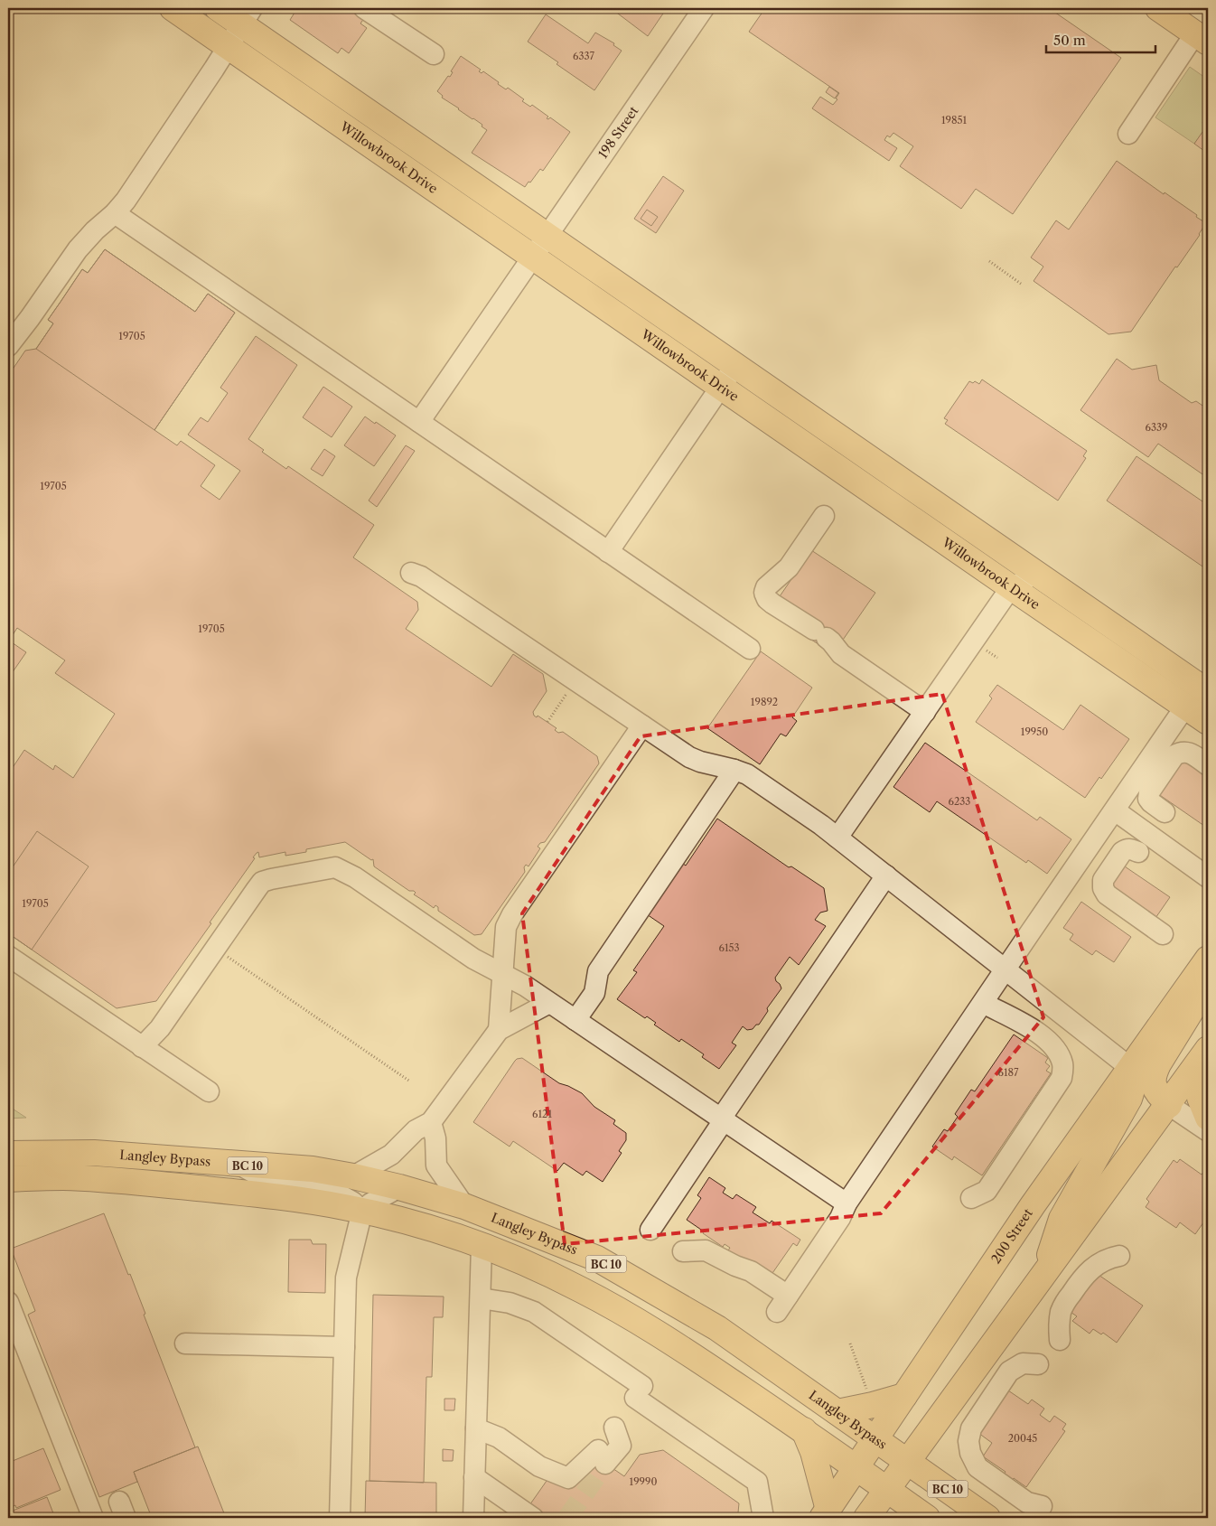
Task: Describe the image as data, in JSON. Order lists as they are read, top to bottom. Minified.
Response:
{"streets":{"main road":["Willowbrook Drive","Langley Bypass","BC 10","200 Street"],"street":["198 Street"]},"crossings":[["198 Street","Willowbrook Drive"],["Langley Bypass","200 Street"],["BC 10","200 Street"]],"house_numbers":["6337","19851","19705","6339","19705","19705","19892","19950","6233","19705","6153","6187","6121","20045","19990"],"scale_bar":"50 m"}
